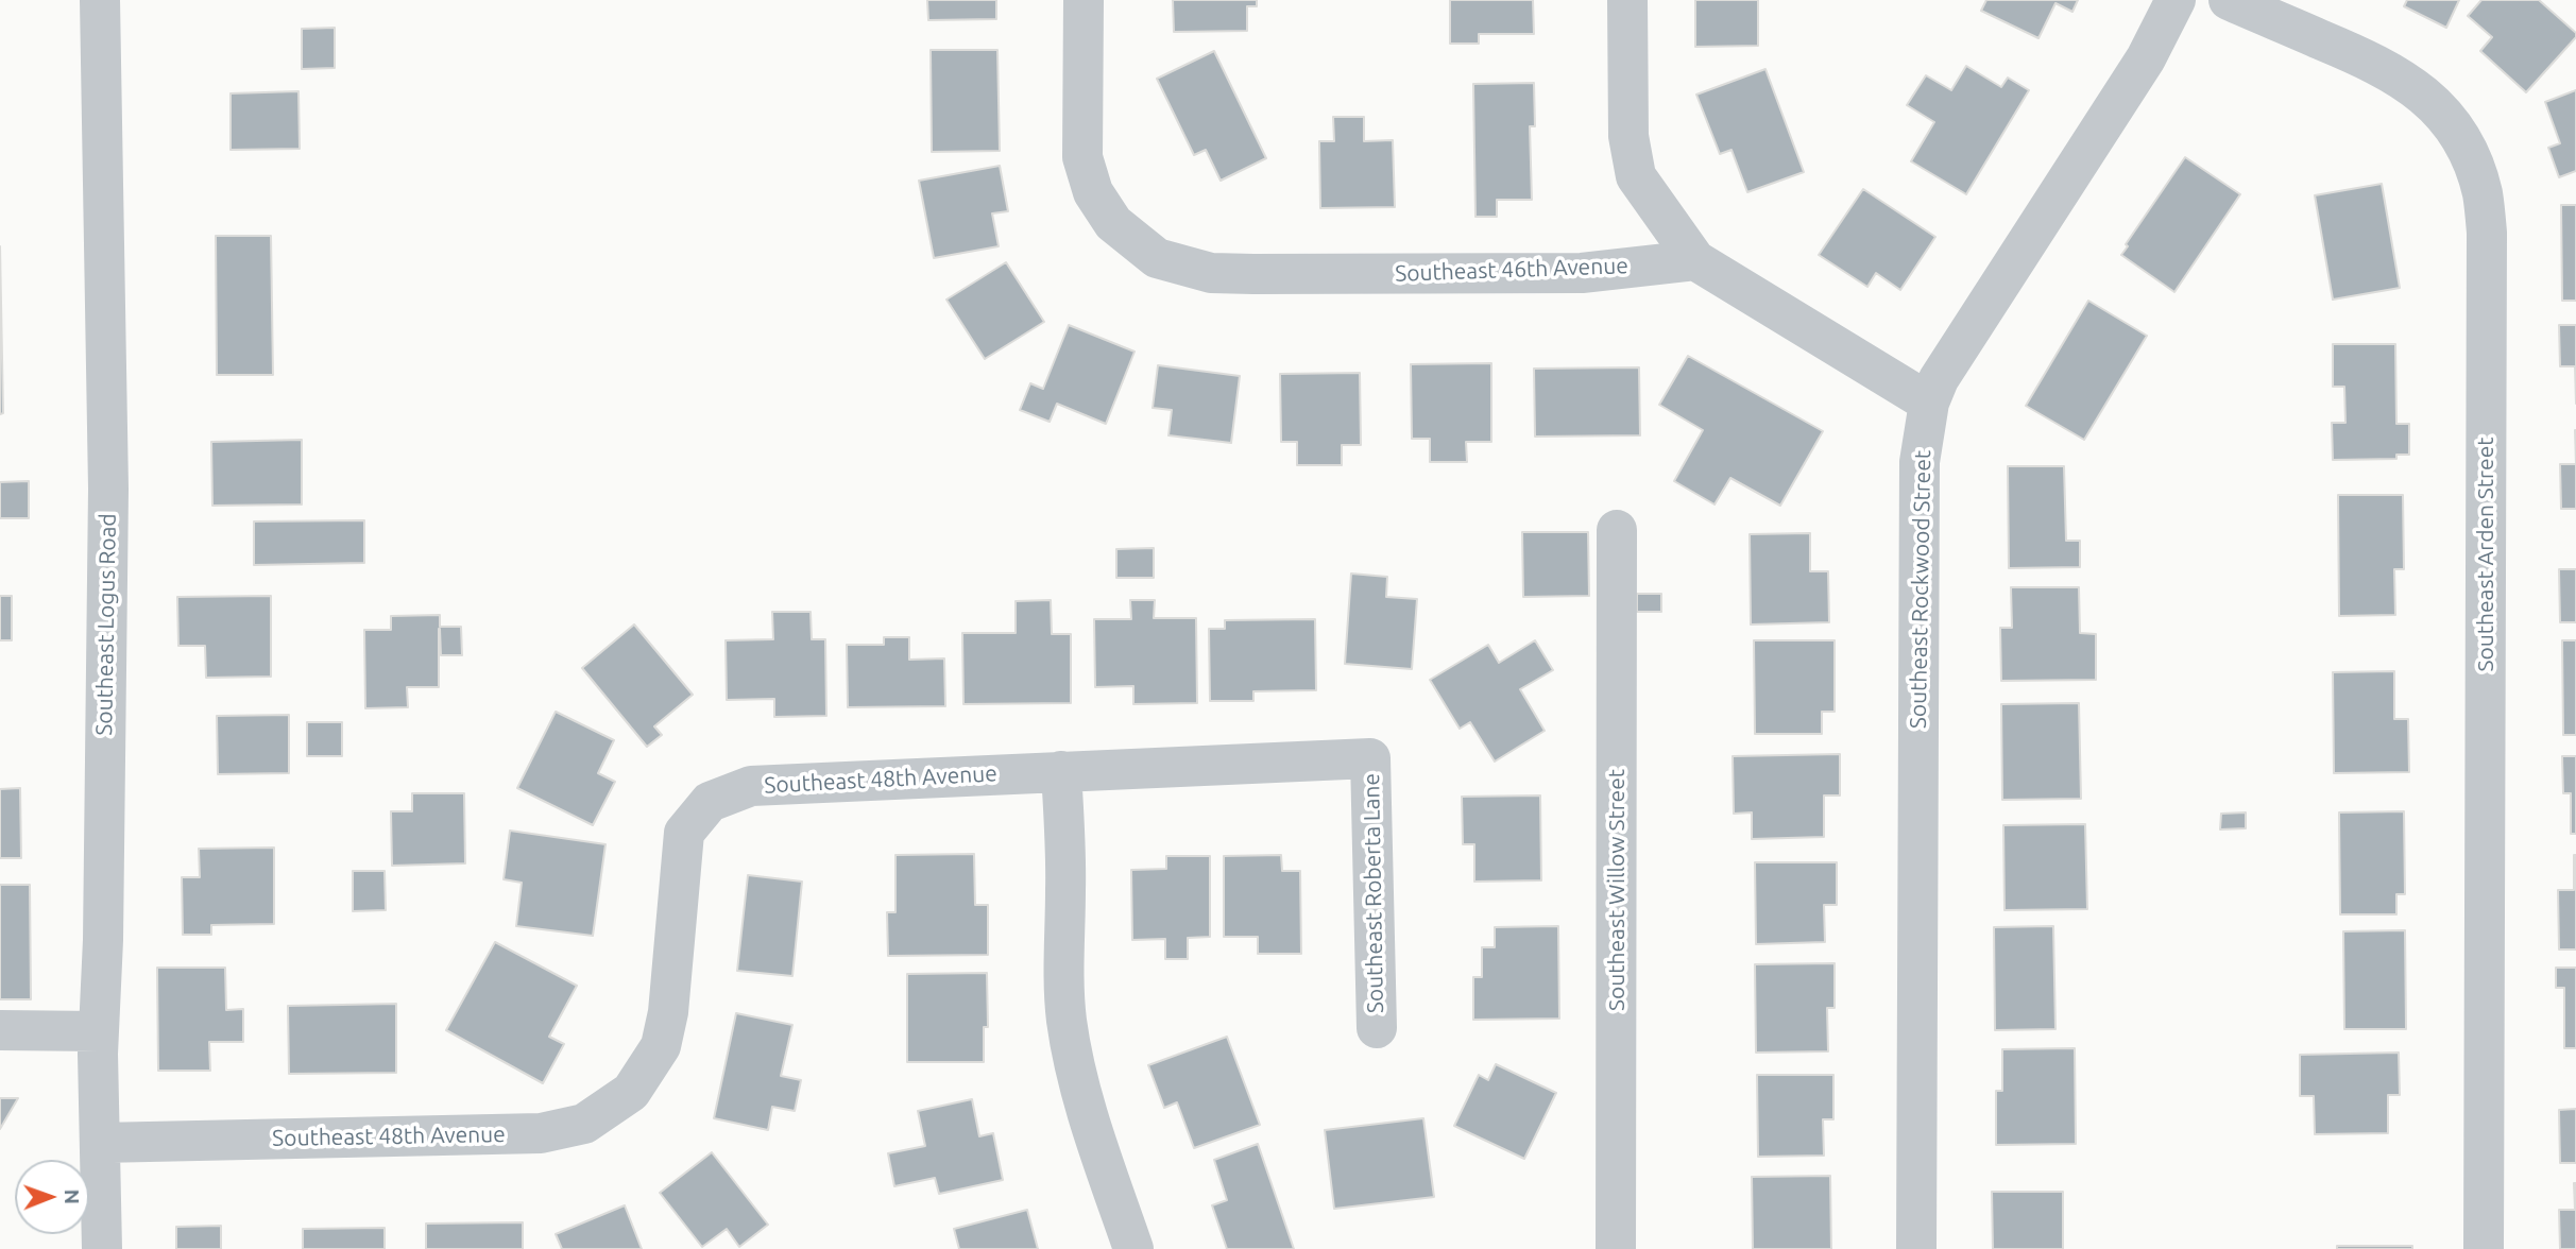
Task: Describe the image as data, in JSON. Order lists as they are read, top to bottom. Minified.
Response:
{"streets":{"street":["Southeast 46th Avenue","Southeast Arden Street","Southeast Rockwood Street","Southeast Logus Road","Southeast 48th Avenue","Southeast Willow Street","Southeast Roberta Lane"]},"crossings":[["Southeast Logus Road","Southeast 48th Avenue"],["Southeast 48th Avenue","Southeast Roberta Lane"]],"north":"right"}
